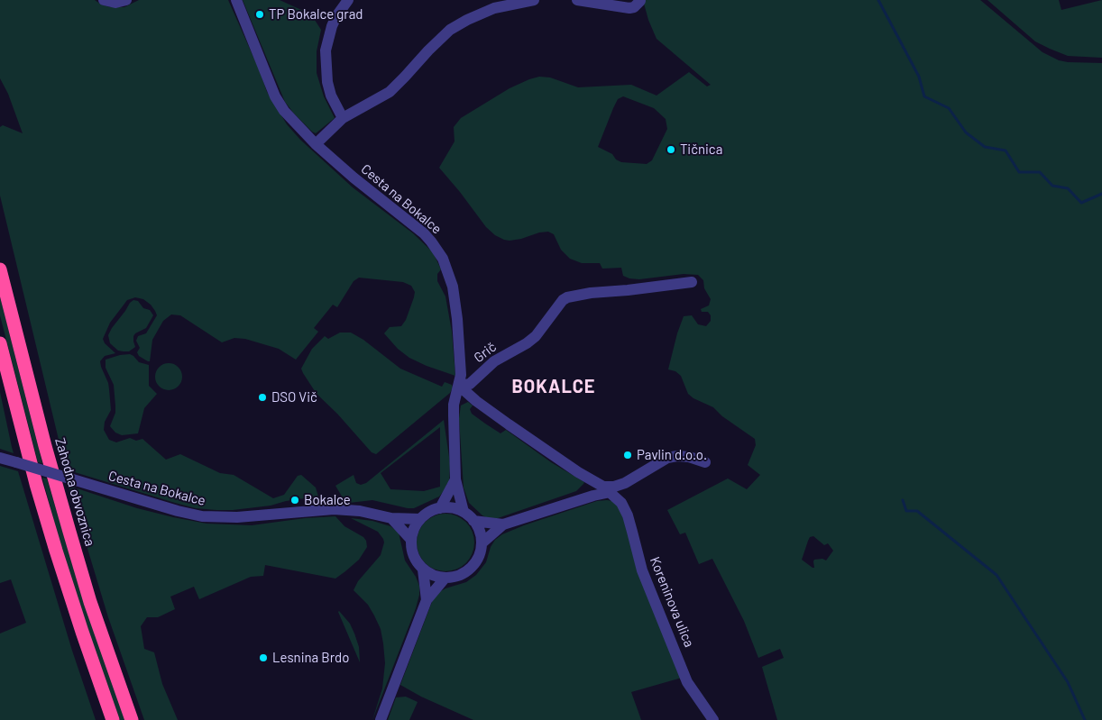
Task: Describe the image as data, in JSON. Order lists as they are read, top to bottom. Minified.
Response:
{"streets":{"highway":["Zahodna obvoznica"],"street":["Cesta na Bokalce","Grič","Koreninova ulica"]},"crossings":[["Cesta na Bokalce","Grič"]],"districts":["BOKALCE"],"places":["TP Bokalce grad","Tičnica","DSO Vič","Pavlin d.o.o.","Bokalce","Lesnina Brdo"]}
